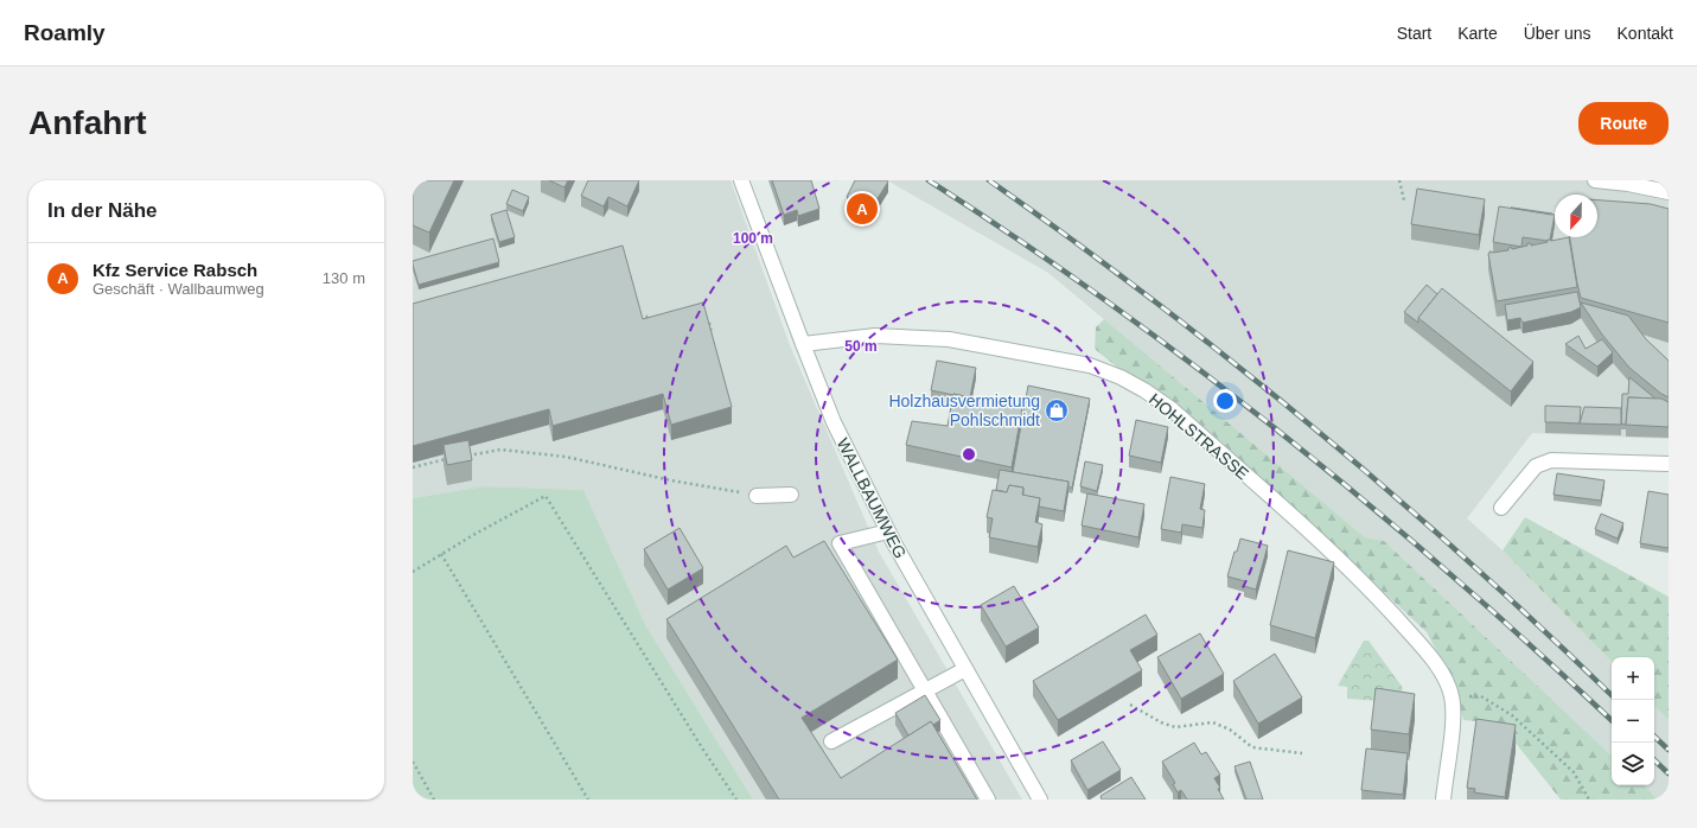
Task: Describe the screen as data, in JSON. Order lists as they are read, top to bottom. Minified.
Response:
{"streets":{"street":["HOHLSTRASSE","WALLBAUMWEG"]},"crossings":[["HOHLSTRASSE","WALLBAUMWEG"]],"places":{"shop":["Holzhausvermietung Pohlschmidt"]},"north":"bottom","page":{"header":"Roamly","nav":["Start","Karte","Über uns","Kontakt"],"buttons":"Route","title":"Anfahrt","heading":"In der Nähe","pins":"A","list":[{"mark":"A","name":"Kfz Service Rabsch","note":"Geschäft · Wallbaumweg","value":"130 m"}],"map_buttons":["+","−"]},"rings":["100 m","50 m"]}
